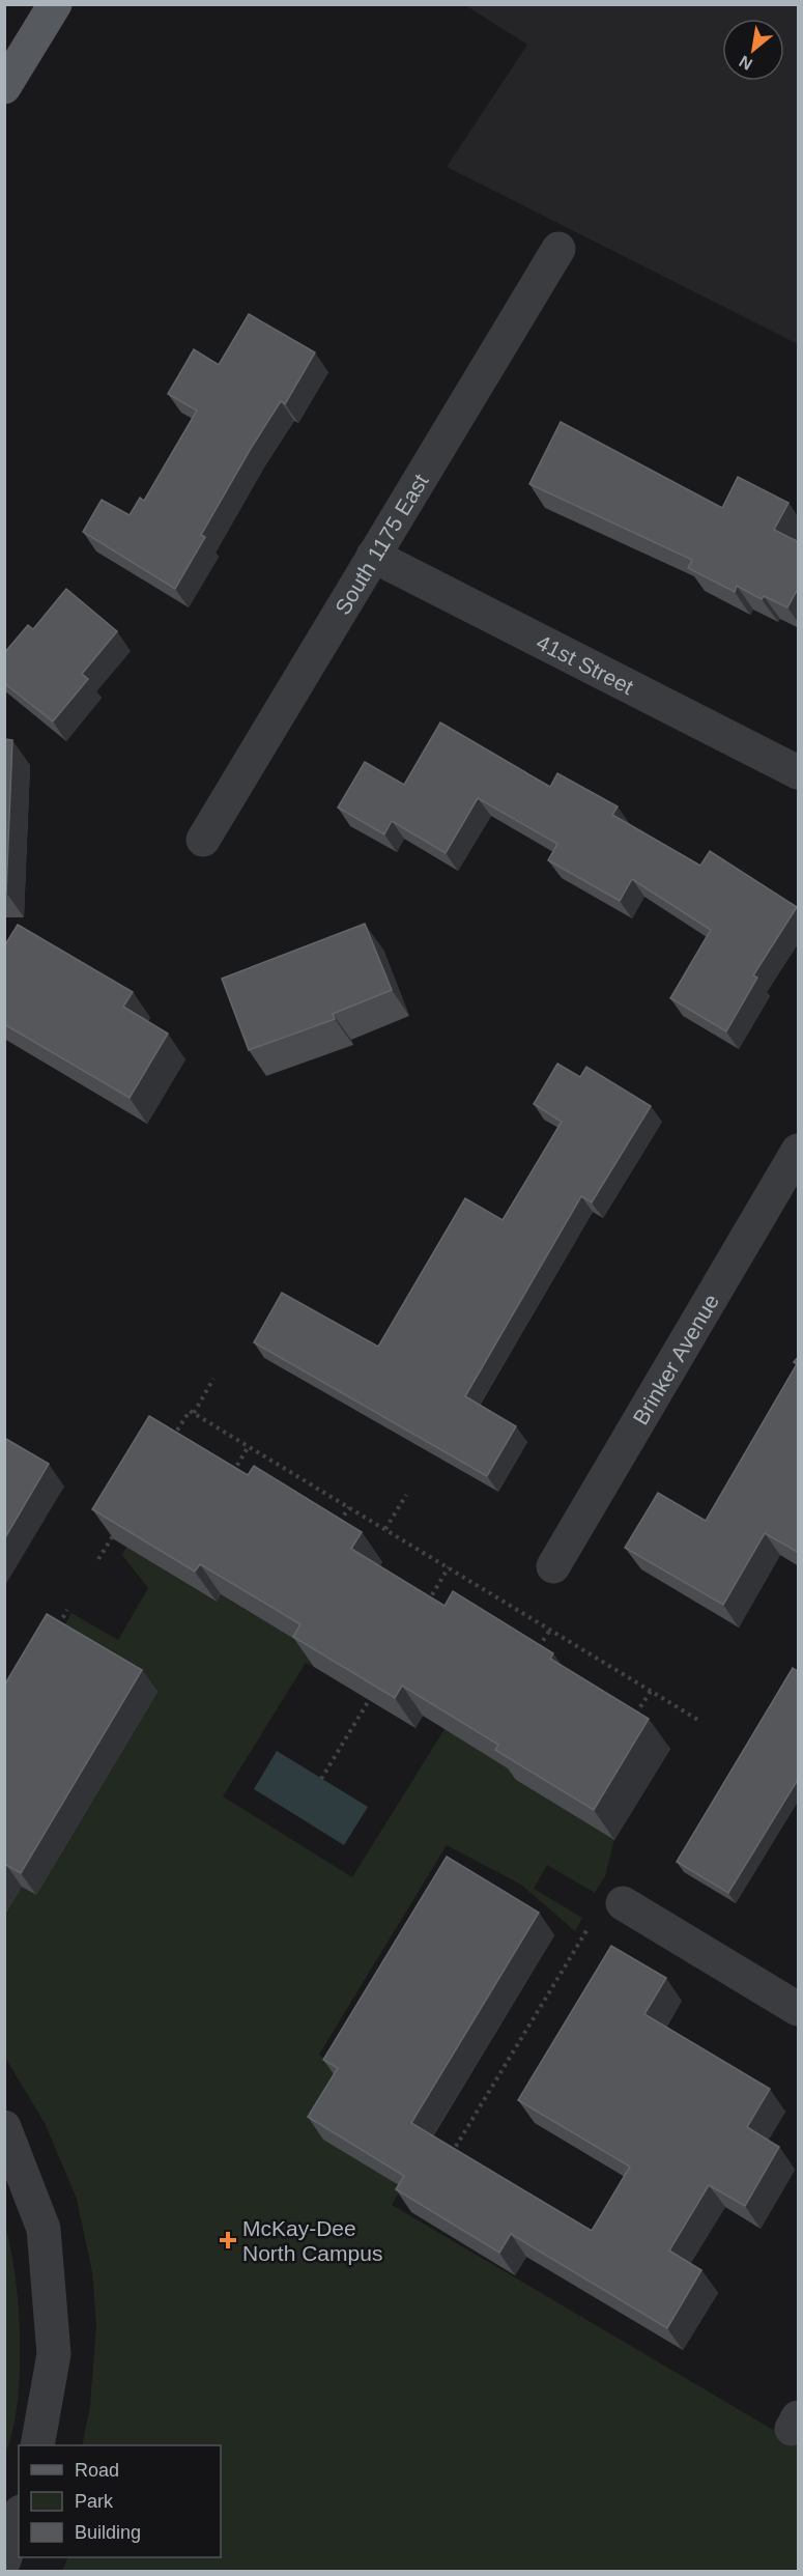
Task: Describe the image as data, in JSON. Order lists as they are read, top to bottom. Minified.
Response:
{"streets":{"street":["South 1175 East","41st Street","Brinker Avenue"]},"crossings":[["South 1175 East","41st Street"]],"places":{"health":["McKay-Dee North Campus"]},"legend":["Road","Park","Building"],"north":"bottom left"}
